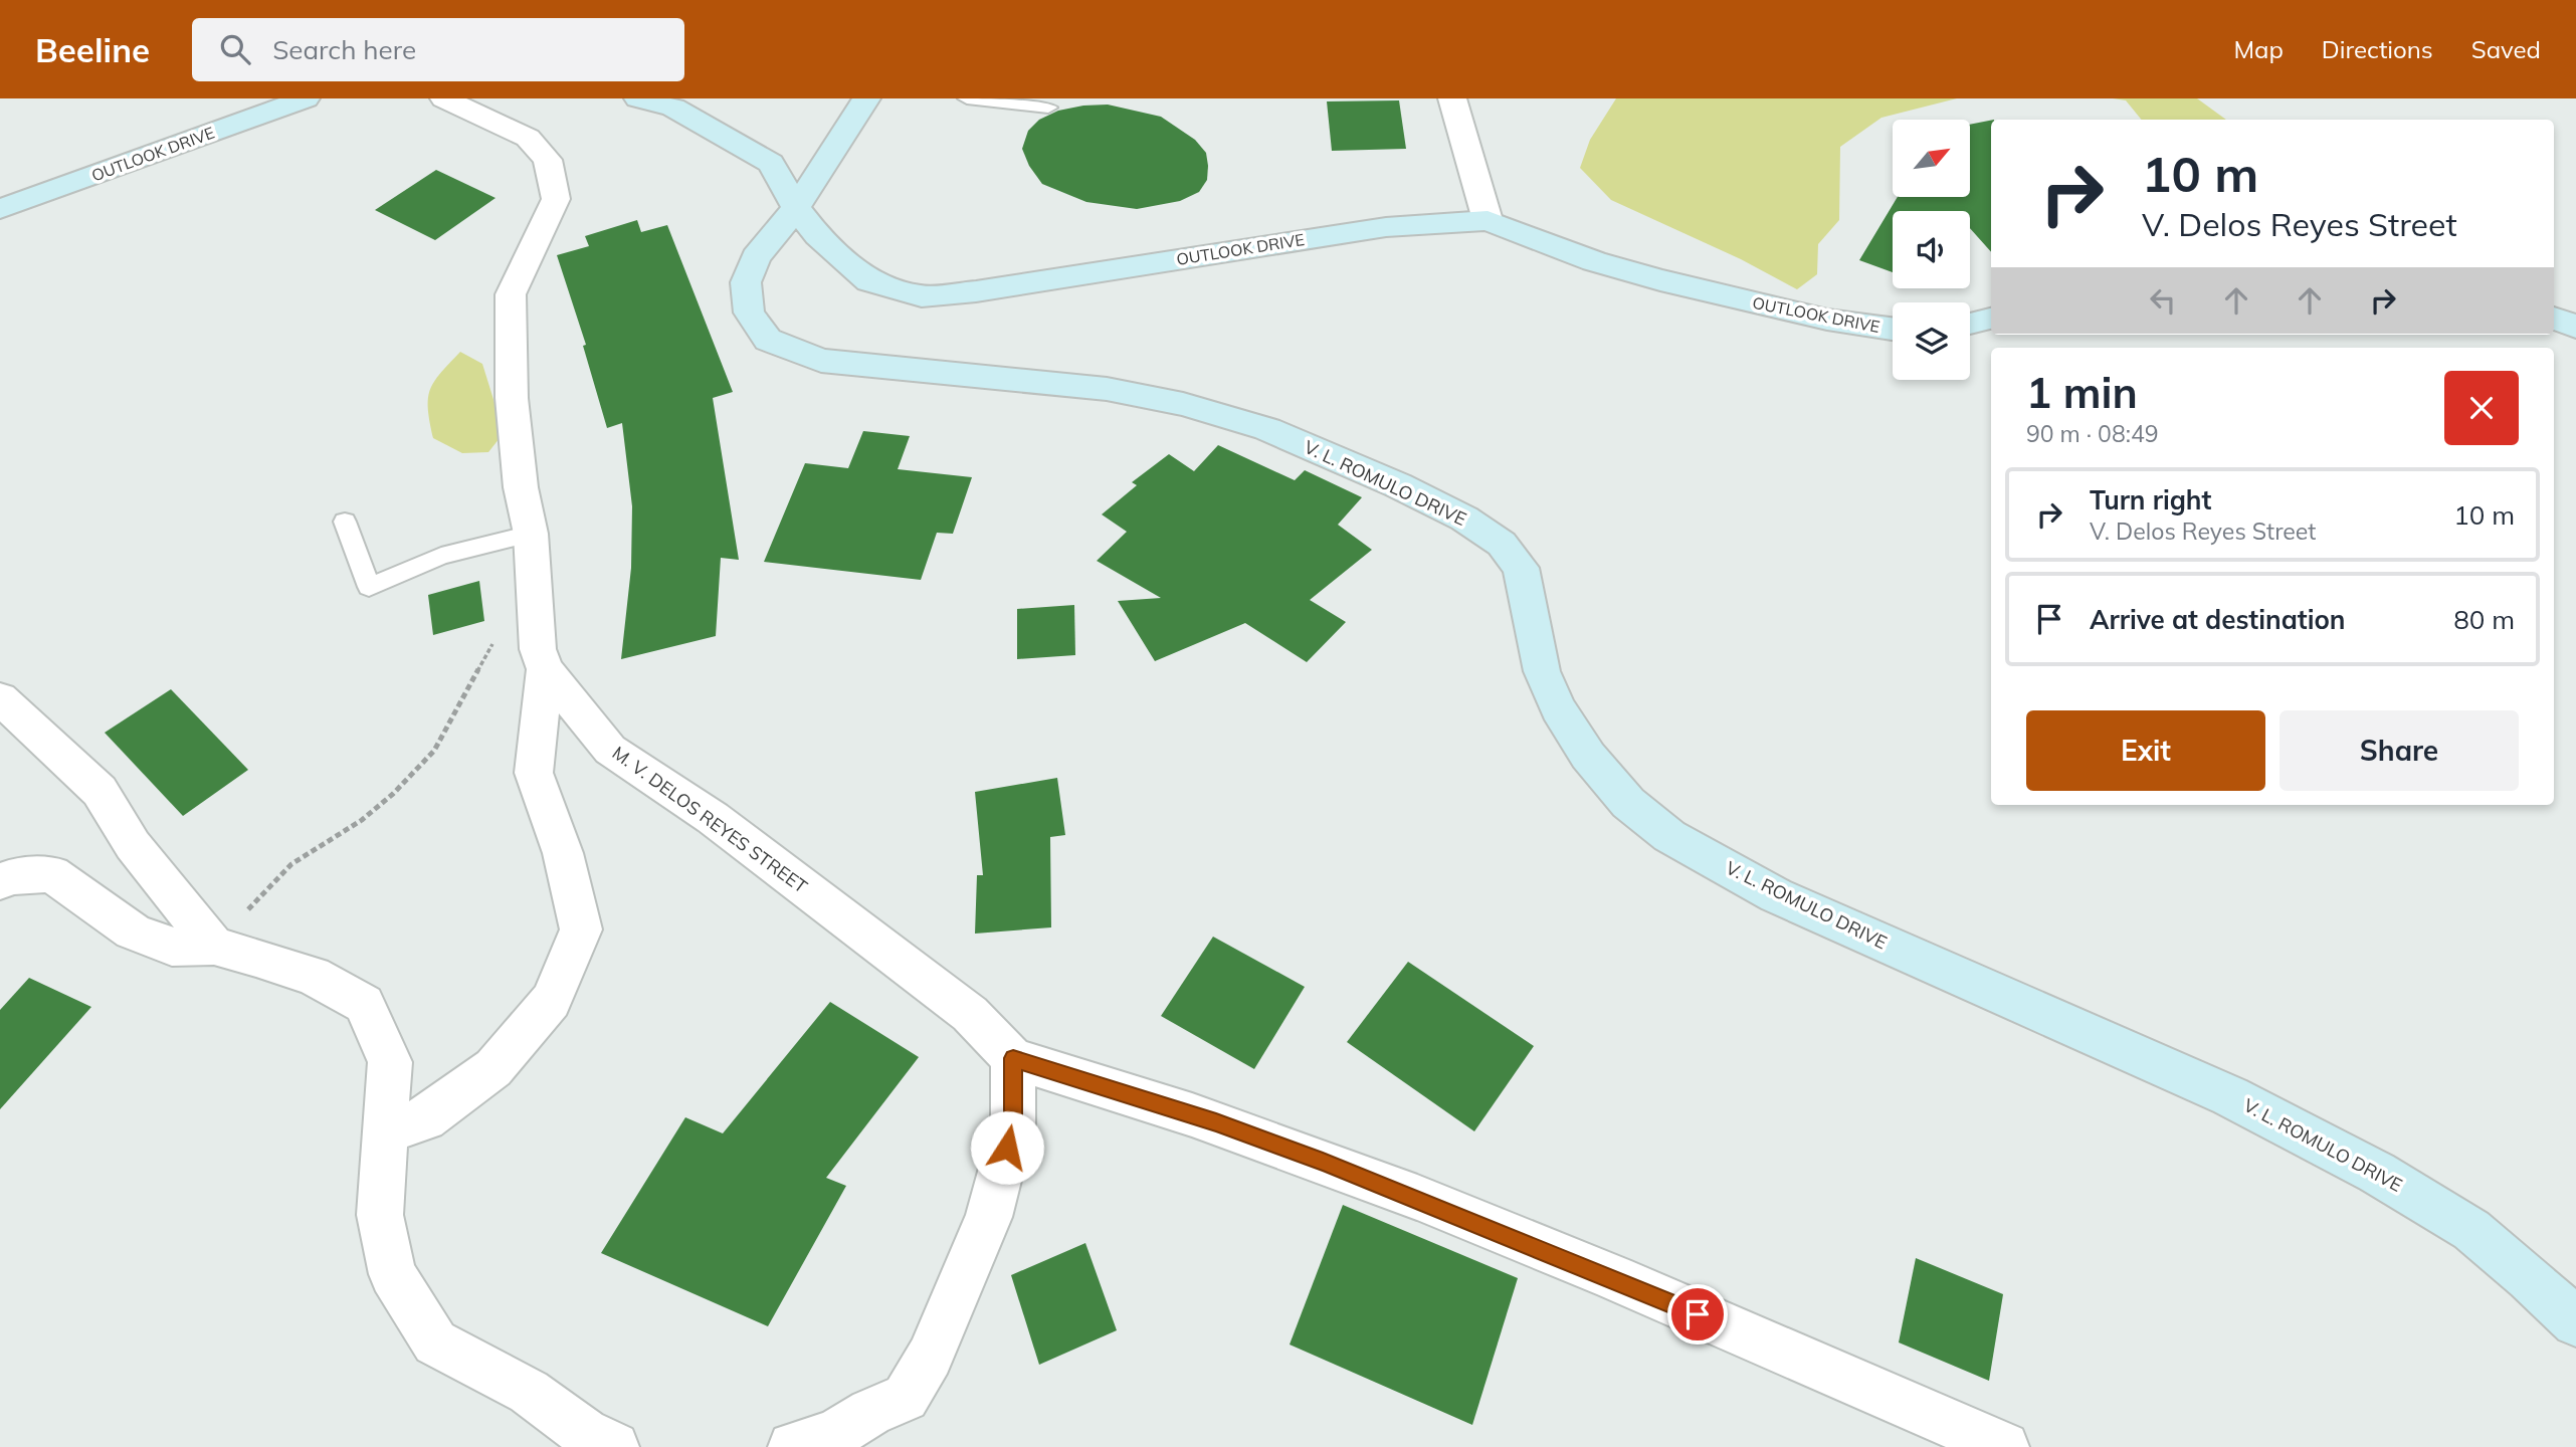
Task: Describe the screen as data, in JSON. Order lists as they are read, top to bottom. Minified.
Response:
{"streets":{"main road":["OUTLOOK DRIVE","V. L. ROMULO DRIVE"],"street":["M. V. DELOS REYES STREET"]},"crossings":[["OUTLOOK DRIVE","V. L. ROMULO DRIVE"]],"north":"top right","page":{"header":"Beeline","search":"Search here","nav":["Map","Directions","Saved"],"turn":["10 m","V. Delos Reyes Street"],"heading":["1 min","90 m · 08:49"],"list":[{"name":"Turn right","note":"V. Delos Reyes Street","value":"10 m"},{"name":"Arrive at destination","value":"80 m"}],"buttons":["Exit","Share"]}}
